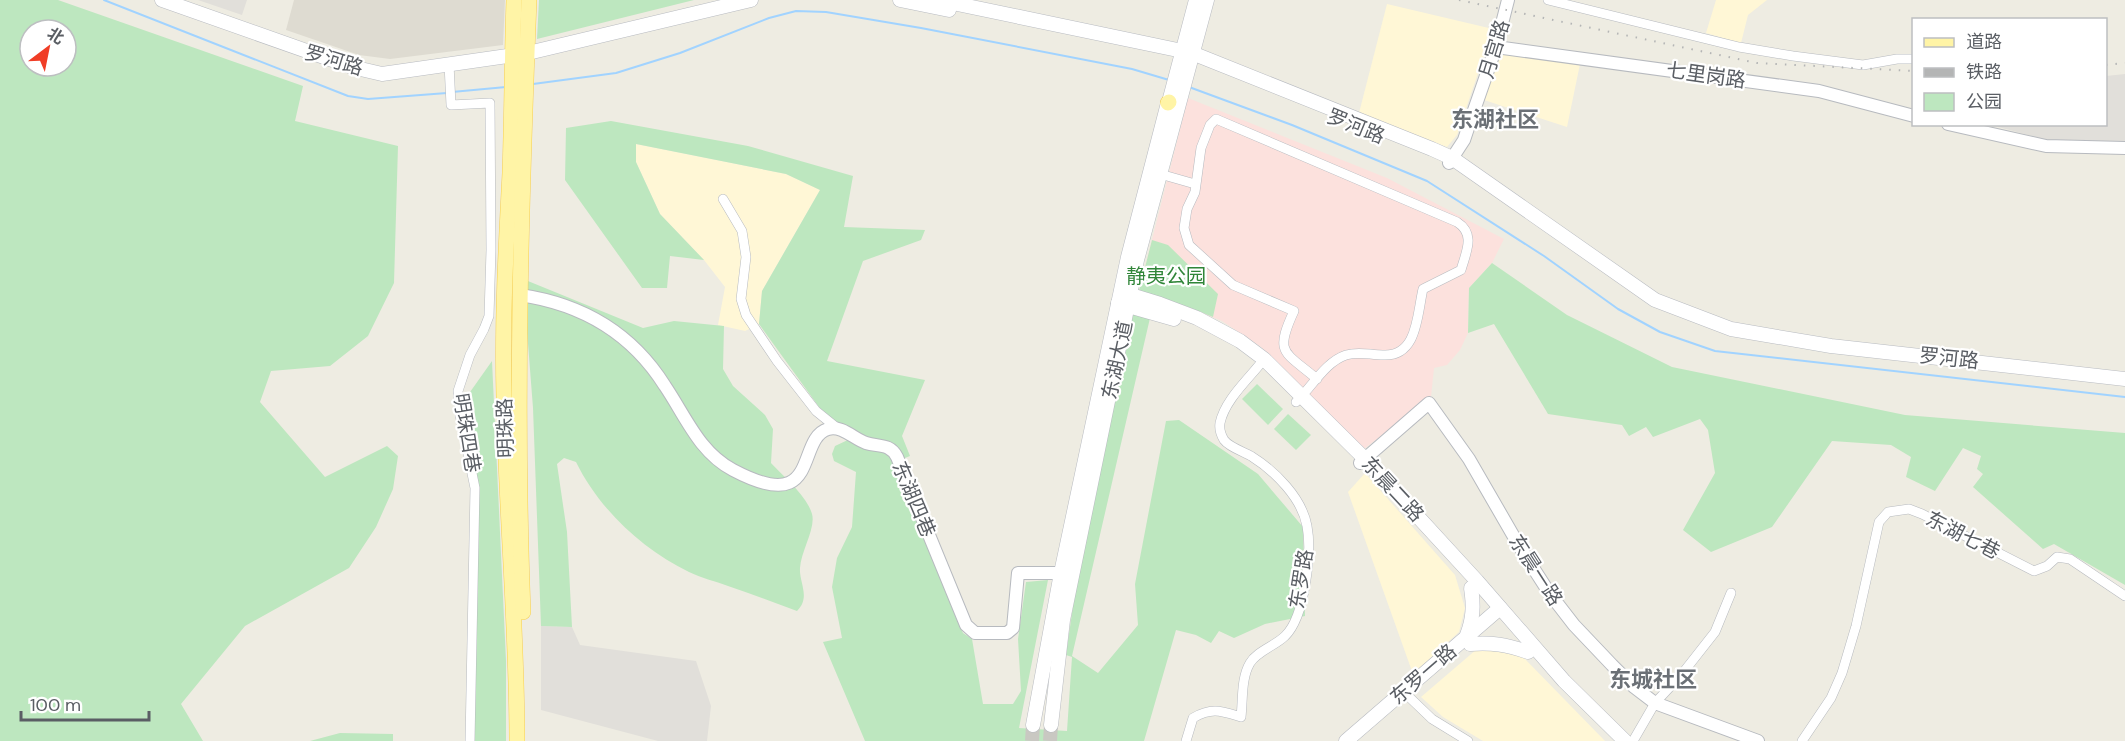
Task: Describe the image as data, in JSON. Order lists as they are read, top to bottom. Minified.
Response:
{"streets":{"main road":["罗河路","东湖大道","明珠路","东晨二路","东罗一路"],"street":["月宫路","七里岗路","明珠四巷","东湖四巷","东湖七巷","东晨一路","东罗路"]},"crossings":[["月宫路","罗河路"],["月宫路","七里岗路"],["罗河路","东湖大道"],["罗河路","明珠四巷"],["东湖大道","东晨二路"],["东湖大道","东湖四巷"],["东晨二路","东晨一路"],["东晨二路","东罗路"],["东晨二路","东罗一路"]],"districts":["东湖社区","东城社区"],"parks":["静夷公园"],"legend":["道路","铁路","公园"],"scale_bar":"100 m","north":"top right"}
